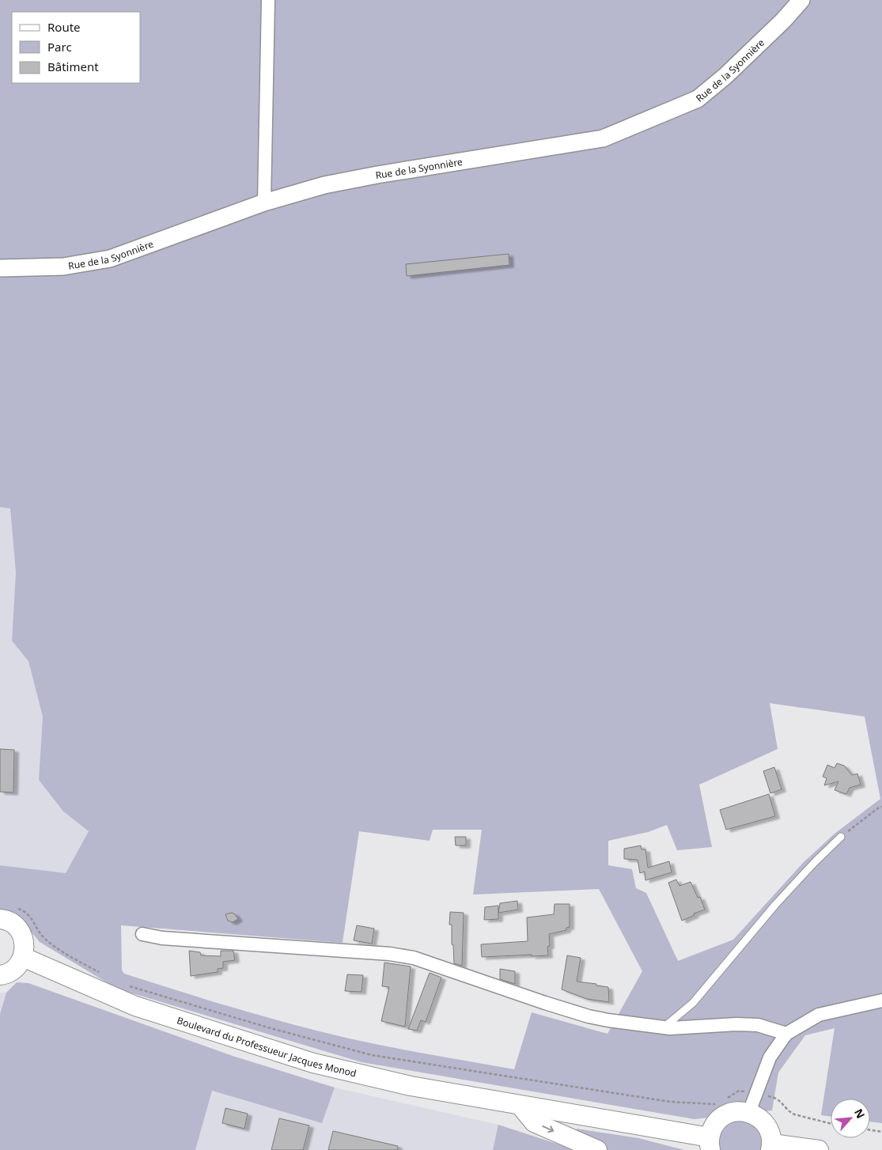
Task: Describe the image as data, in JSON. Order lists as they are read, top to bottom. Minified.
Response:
{"streets":{"main road":["Boulevard du Professueur Jacques Monod"],"street":["Rue de la Syonnière"]},"legend":["Route","Parc","Bâtiment"],"north":"top right"}
